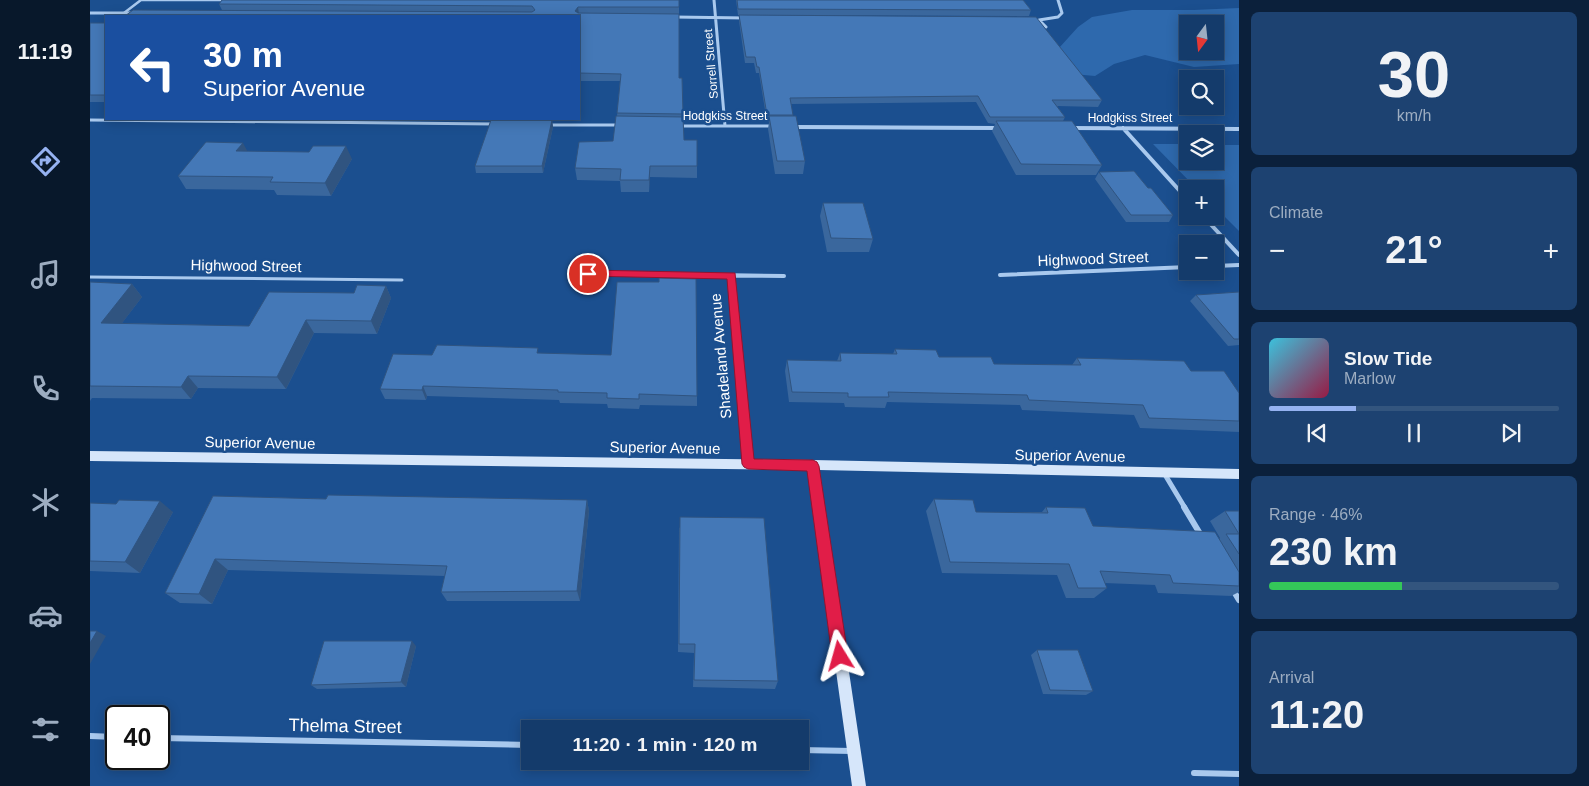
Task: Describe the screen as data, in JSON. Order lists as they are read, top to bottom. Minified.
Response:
{"streets":{"street":["Sorrell Street","Hodgkiss Street","Highwood Street","Shadeland Avenue","Superior Avenue","Thelma Street"]},"crossings":[["Sorrell Street","Hodgkiss Street"],["Shadeland Avenue","Superior Avenue"]],"north":"bottom","page":{"tabs":"11:19","tile":[["30","km/h"],"Climate",["Range · 46%","230 km"],["Arrival","11:20"]],"map_buttons":["+","−"],"turn":["30 m","Superior Avenue"],"heat":["−","21°","+"],"song":["Slow Tide","Marlow"],"limit":"40","trip":"11:20 · 1 min · 120 m"}}
